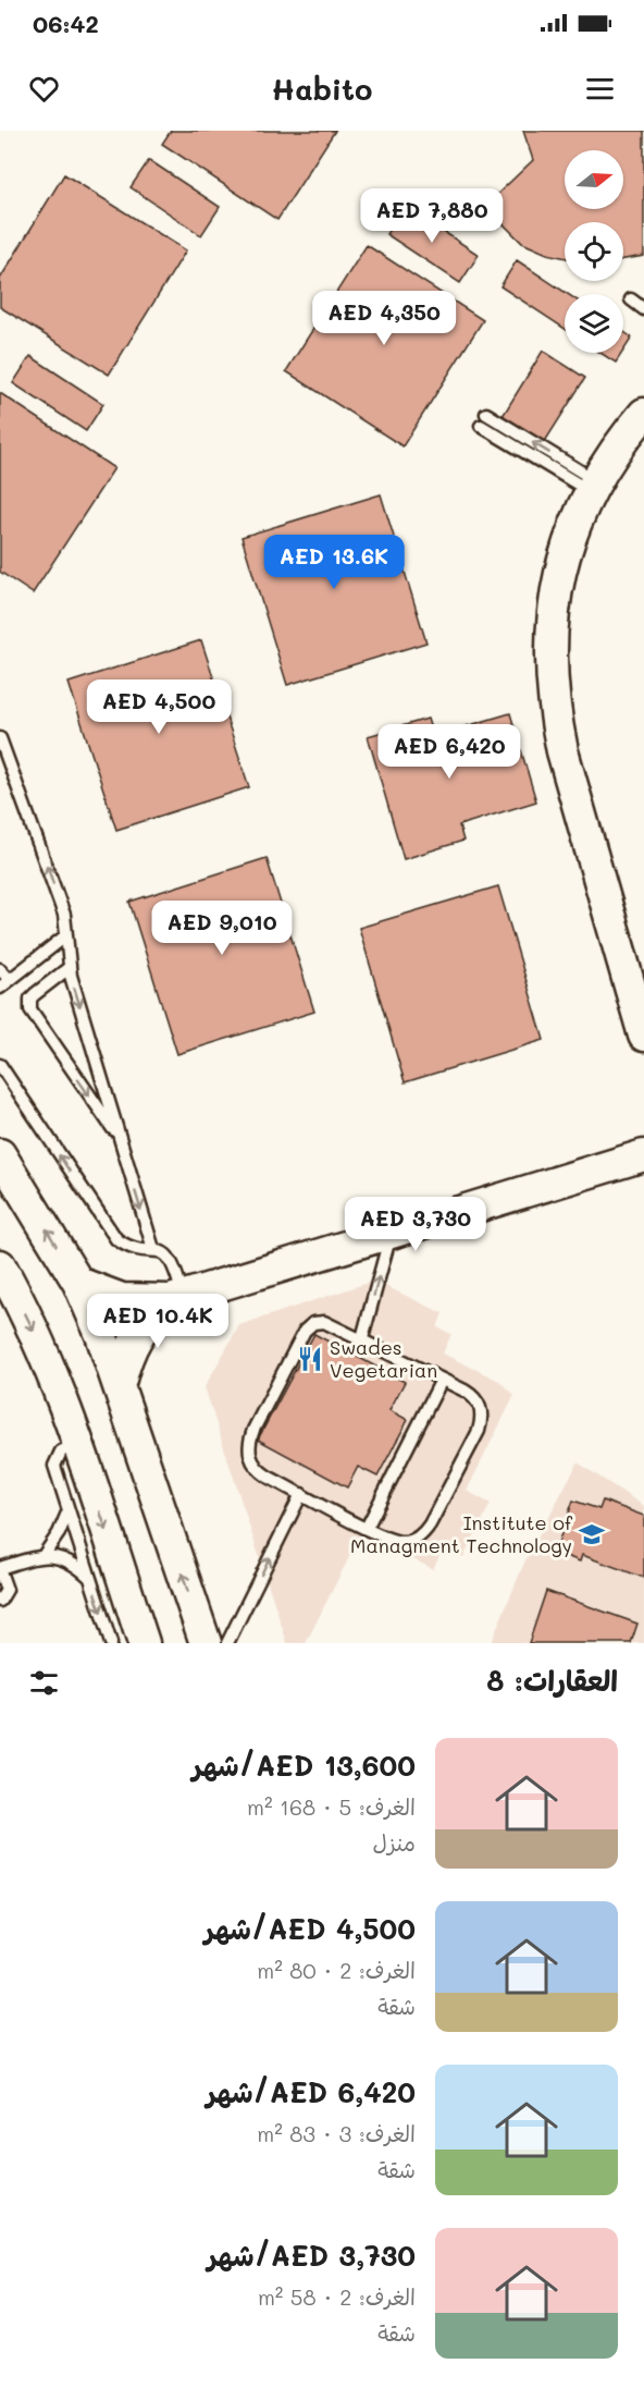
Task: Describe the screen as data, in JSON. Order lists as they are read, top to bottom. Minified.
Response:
{"places":{"restaurant":["Swades Vegetarian"],"school or university":["Institute of Managment Technology"]},"north":"right","page":{"status":"06:42","header":"Habito","price":["AED 7,880","AED 4,350","AED 13.6K","AED 4,500","AED 6,420","AED 9,010","AED 3,730","AED 10.4K"],"heading":"العقارات: 8","list":[{"name":"AED 13,600/شهر","note":"الغرف: 5 · 168 m² · منزل"},{"name":"AED 4,500/شهر","note":"الغرف: 2 · 80 m² · شقة"},{"name":"AED 6,420/شهر","note":"الغرف: 3 · 83 m² · شقة"},{"name":"AED 3,730/شهر","note":"الغرف: 2 · 58 m² · شقة"}]}}
